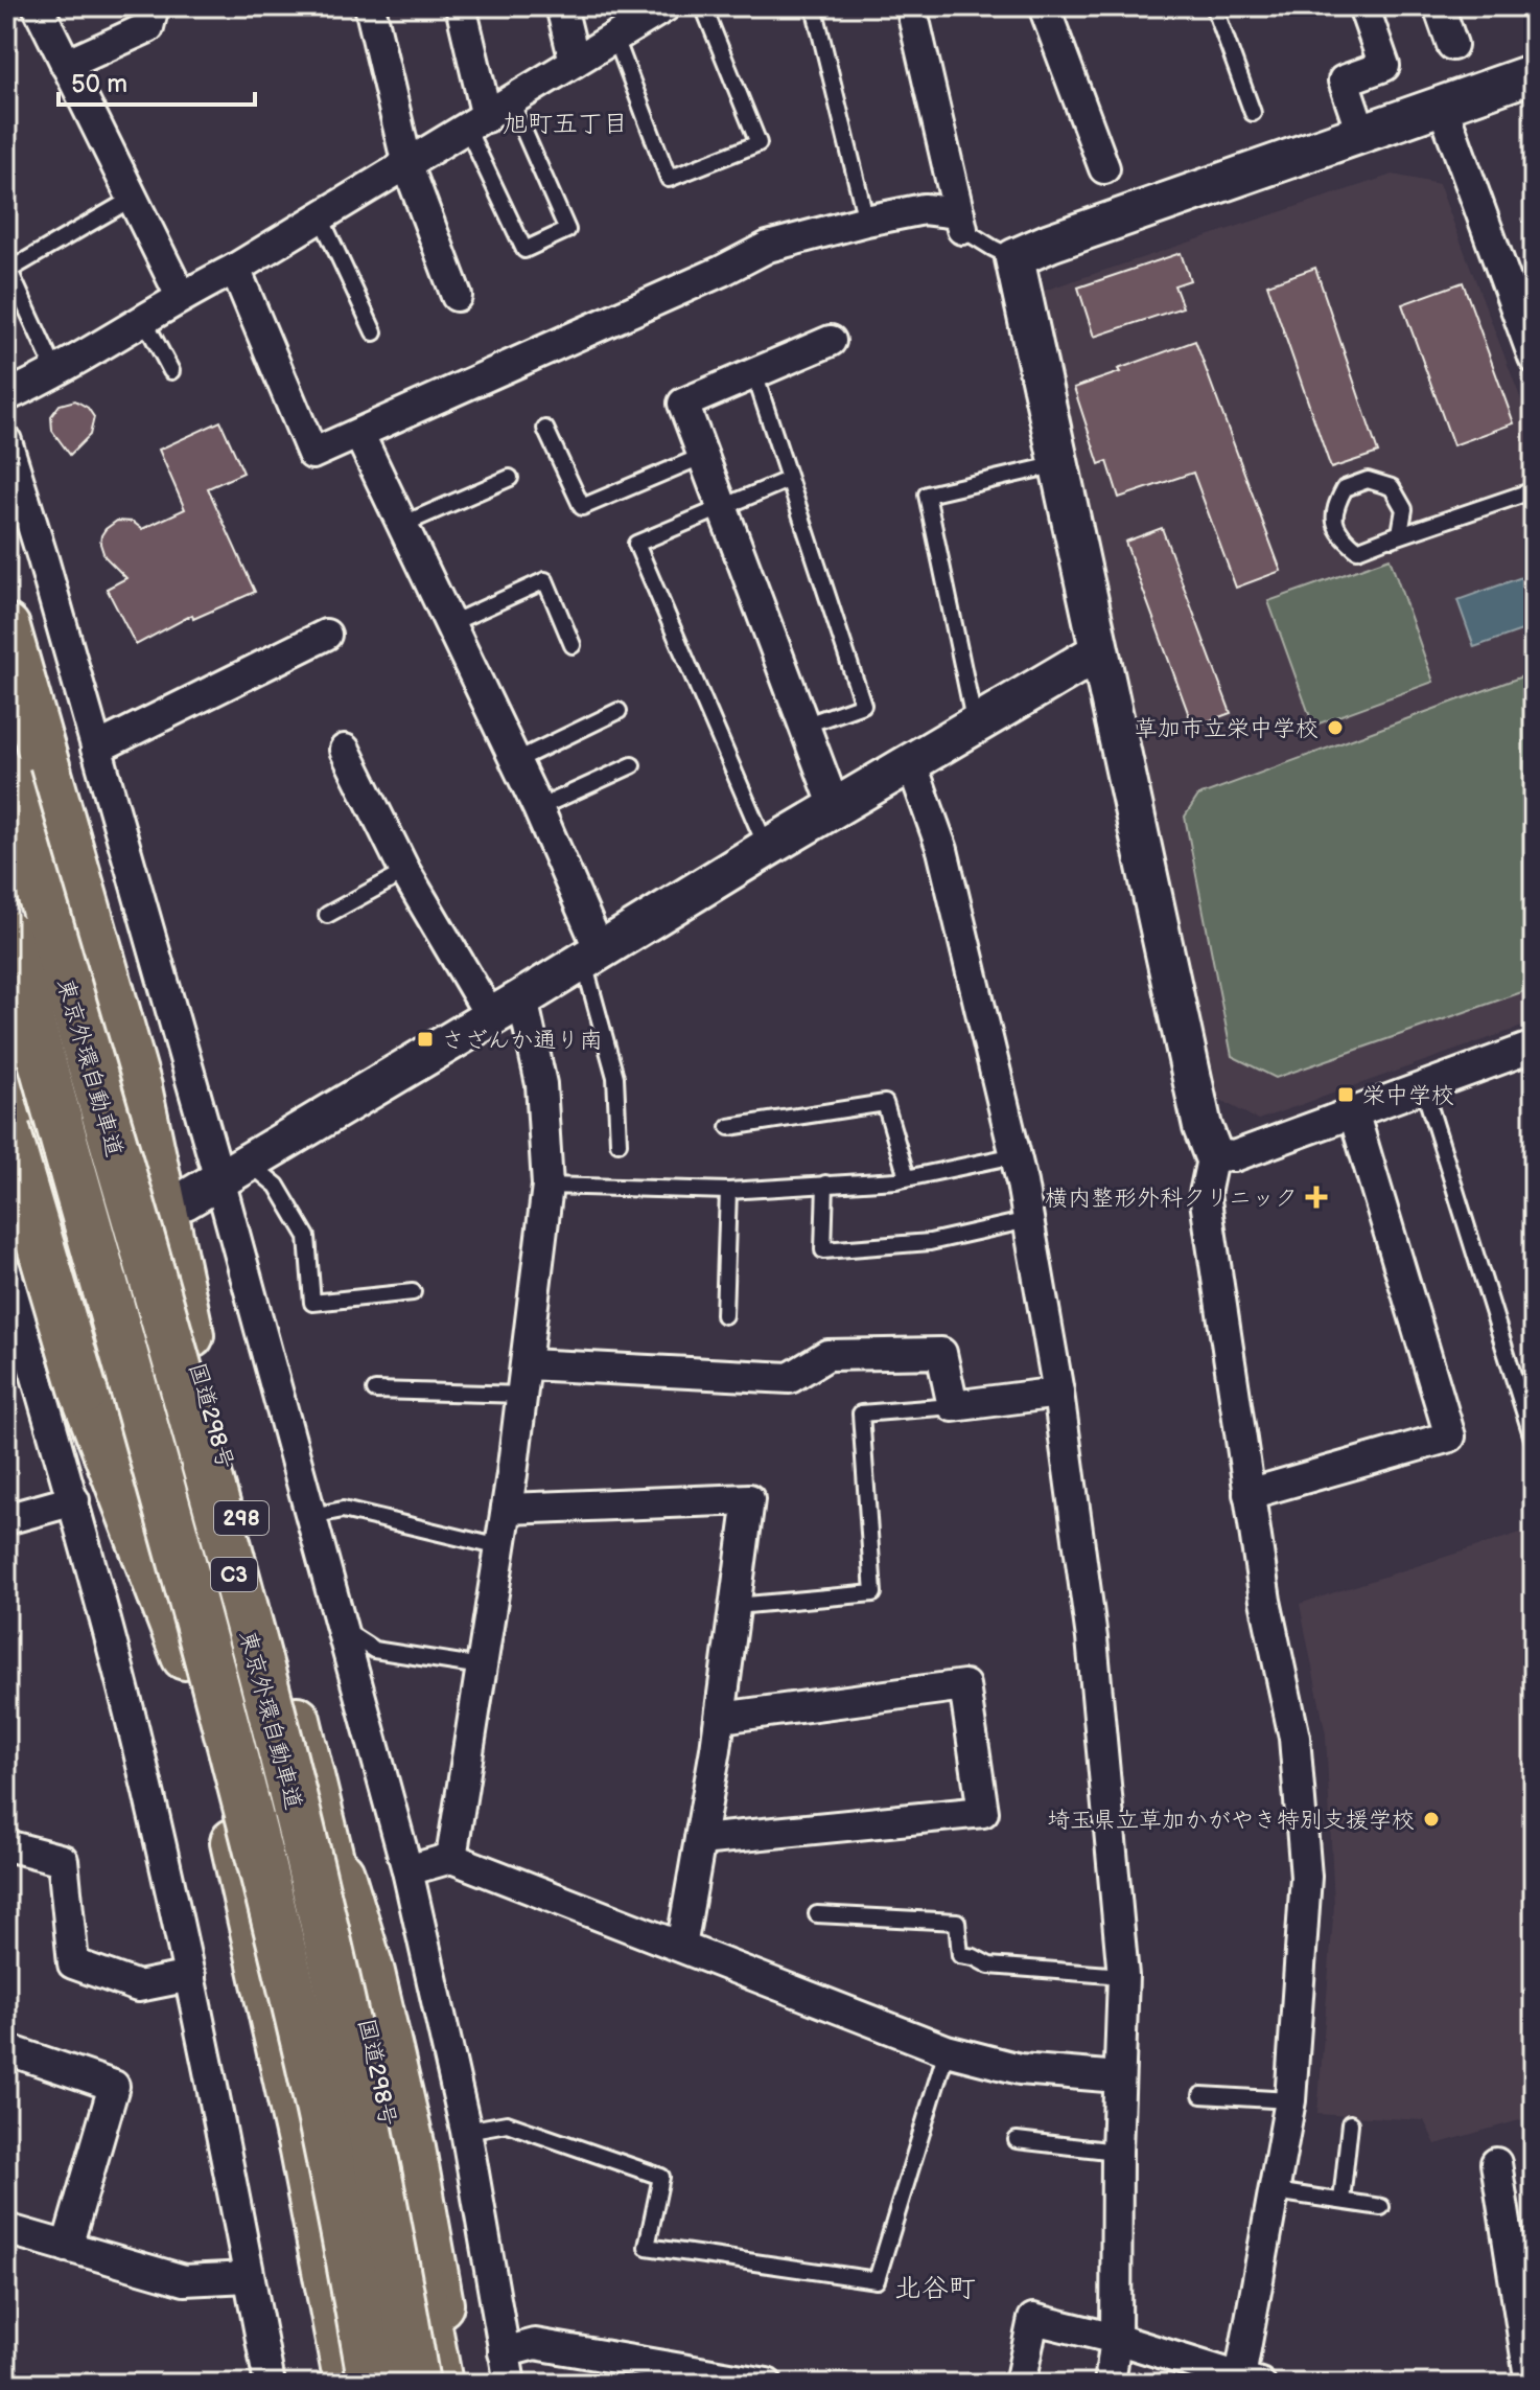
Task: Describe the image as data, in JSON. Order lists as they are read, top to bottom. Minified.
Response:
{"streets":{"highway":["東京外環自動車道","国道298号","298","C3"]},"crossings":[["国道298号","298"]],"districts":["旭町五丁目","北谷町"],"places":{"other":["草加市立栄中学校","埼玉県立草加かがやき特別支援学校"],"transit":["さざんか通り南","栄中学校"],"health":["横内整形外科クリニック"]},"scale_bar":"50 m"}
